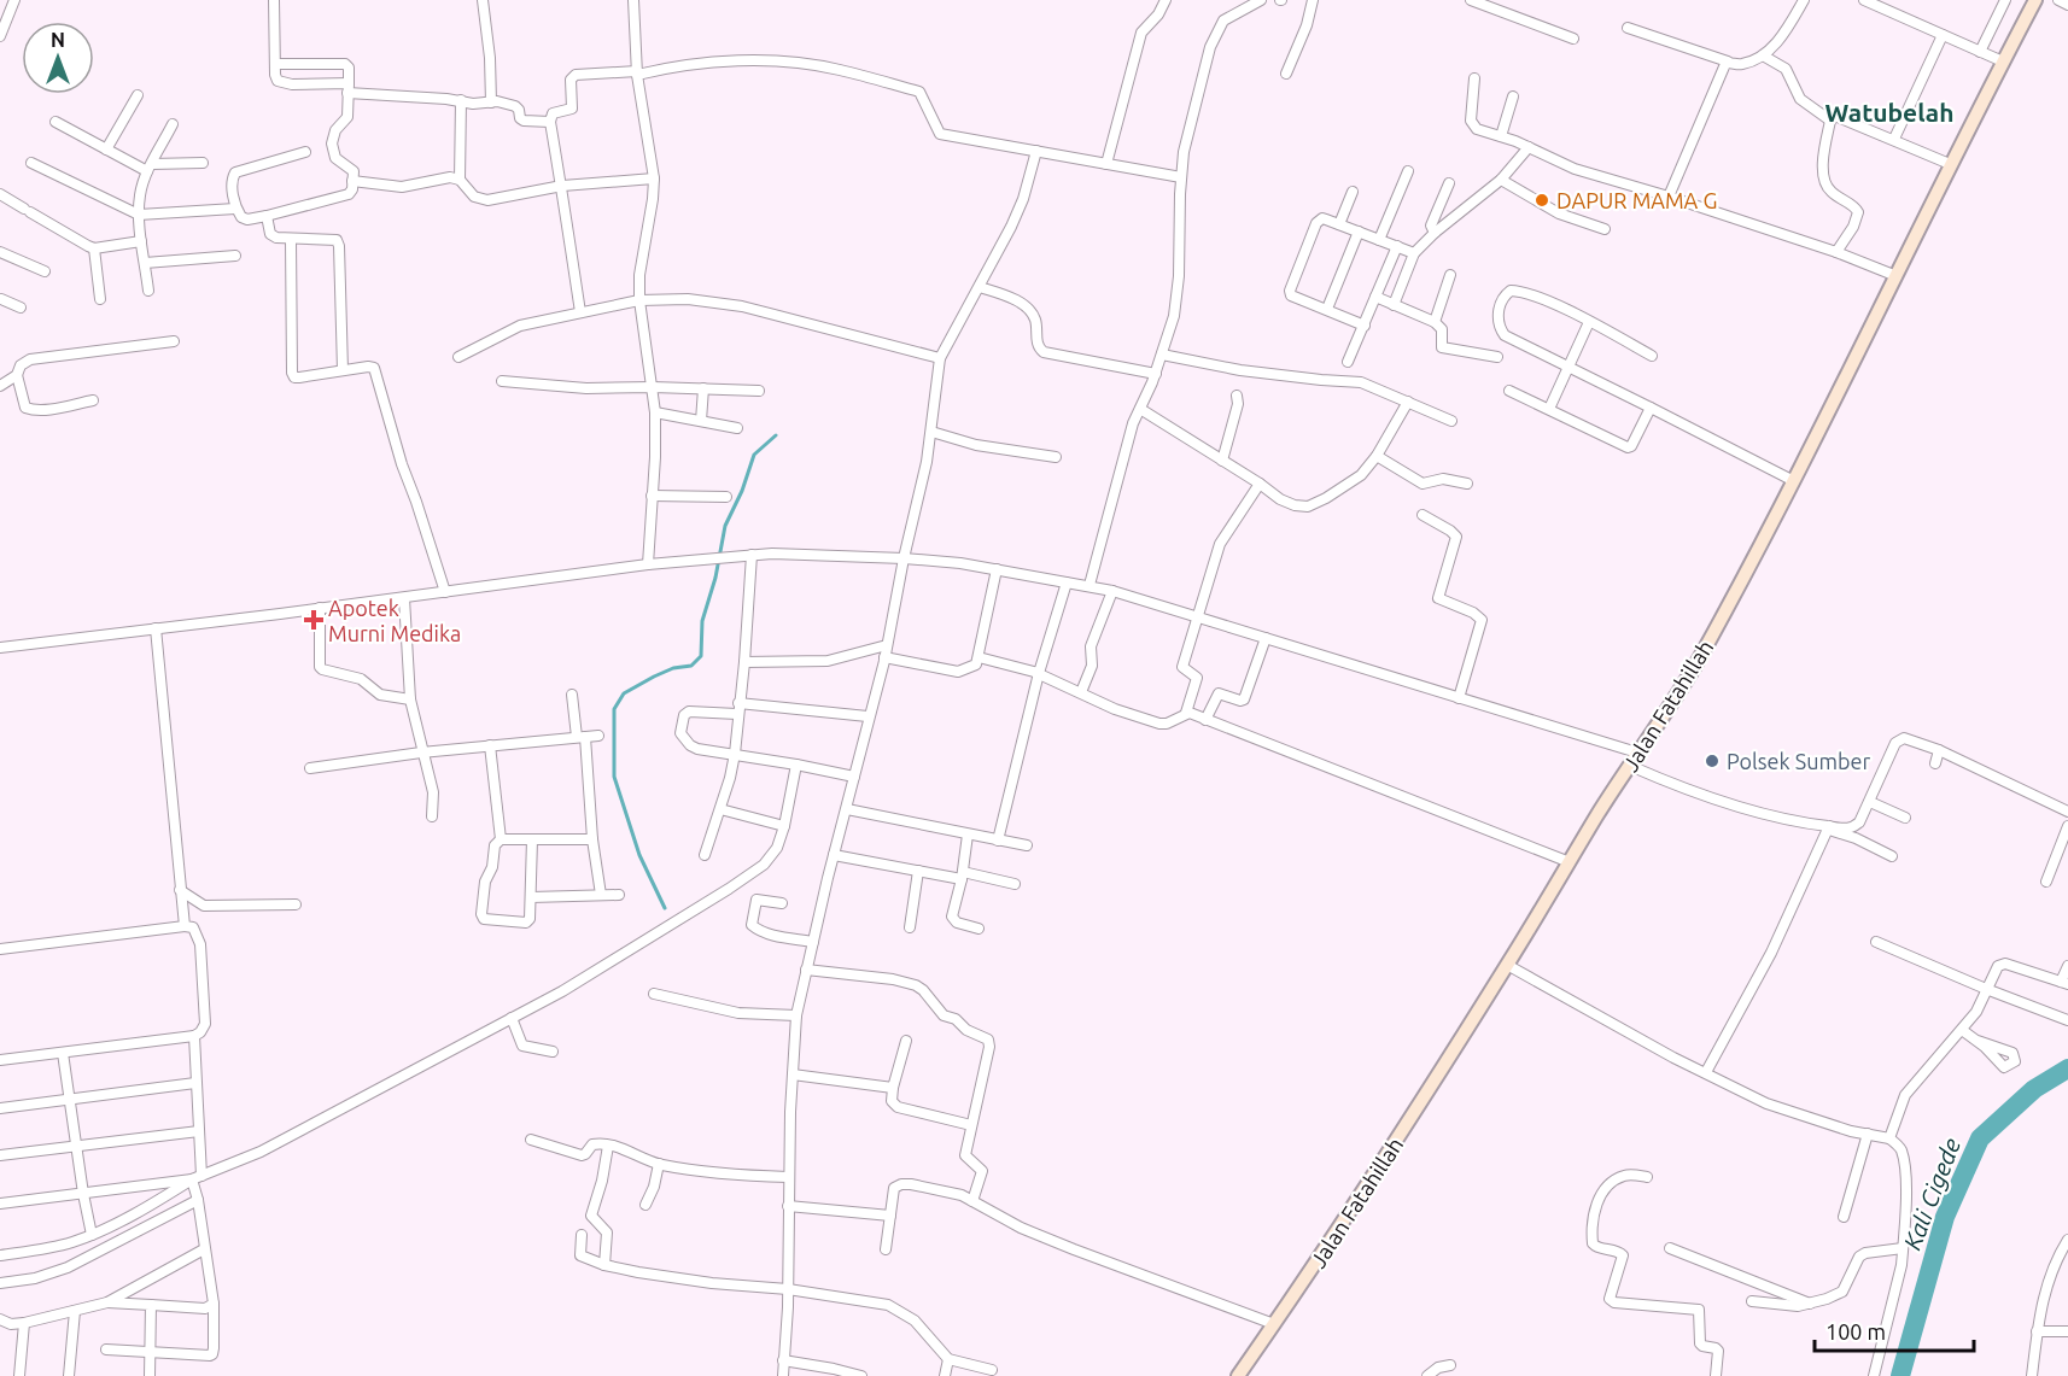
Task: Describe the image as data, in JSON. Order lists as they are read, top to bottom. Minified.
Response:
{"streets":{"street":["Jalan Fatahillah"]},"districts":["Watubelah"],"water":["Kali Cigede"],"places":{"other":["DAPUR MAMA G","Polsek Sumber"],"health":["Apotek Murni Medika"]},"scale_bar":"100 m","north":"top"}
